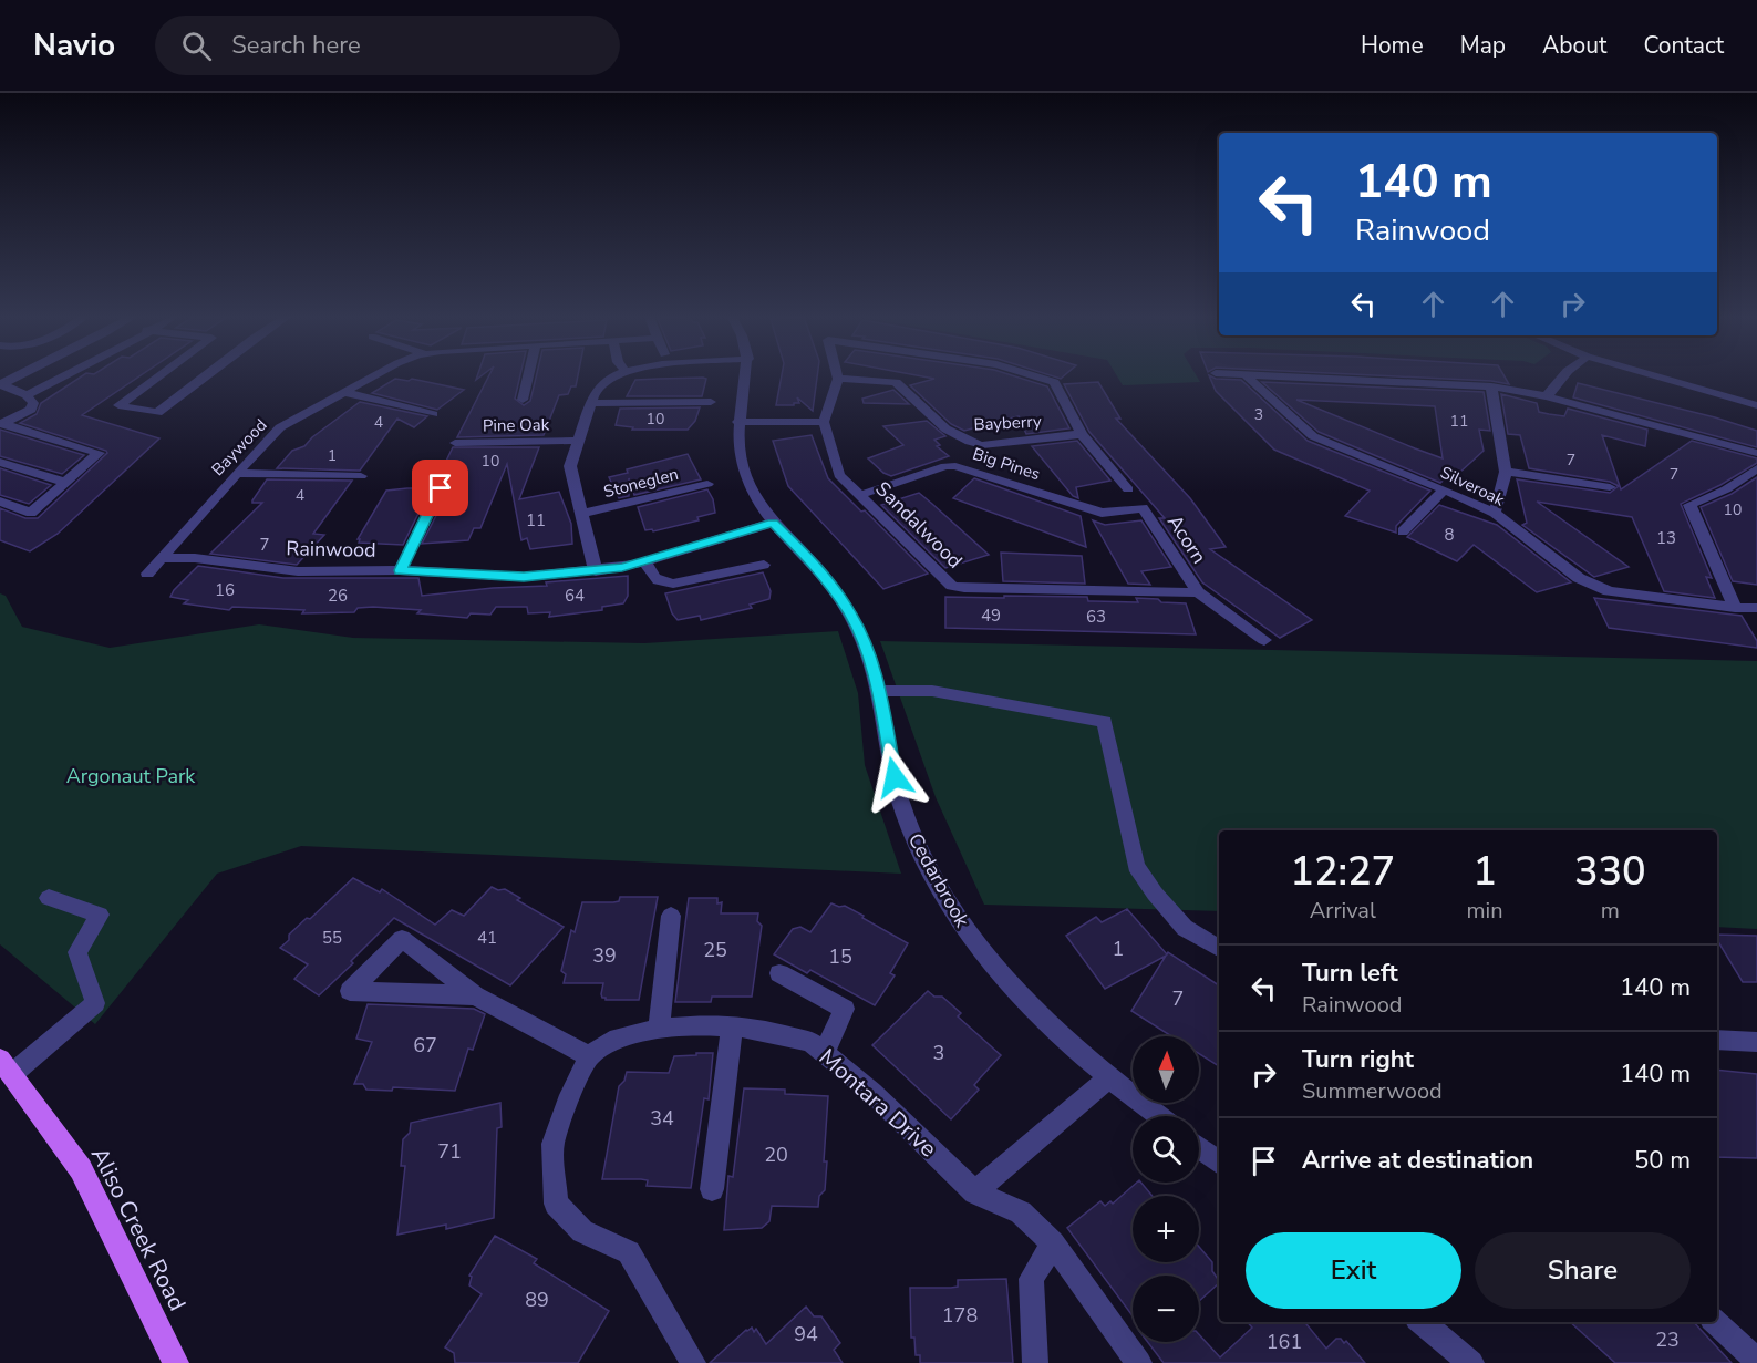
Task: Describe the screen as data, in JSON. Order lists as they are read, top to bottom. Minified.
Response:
{"streets":{"main road":["Aliso Creek Road"],"street":["Bayberry","Pine Oak","Baywood","Big Pines","Stoneglen","Silveroak","Sandalwood","Acorn","Rainwood","Cedarbrook","Montara Drive"]},"crossings":[["Baywood","Rainwood"],["Big Pines","Sandalwood"],["Big Pines","Acorn"],["Sandalwood","Acorn"],["Rainwood","Cedarbrook"]],"parks":["Argonaut Park"],"house_numbers":["3","10","11","4","1","7","10","7","4","10","11","8","13","7","16","26","64","49","63","55","41","1","25","39","15","7","67","3","34","71","20","89","178","94","23","161"],"north":"top","page":{"header":"Navio","search":"Search here","nav":["Home","Map","About","Contact"],"turn":["140 m","Rainwood"],"eta":["12:27","Arrival","1","min","330","m"],"list":[{"name":"Turn left","note":"Rainwood","value":"140 m"},{"name":"Turn right","note":"Summerwood","value":"140 m"},{"name":"Arrive at destination","value":"50 m"}],"map_buttons":["+","−"],"buttons":["Exit","Share"]}}
